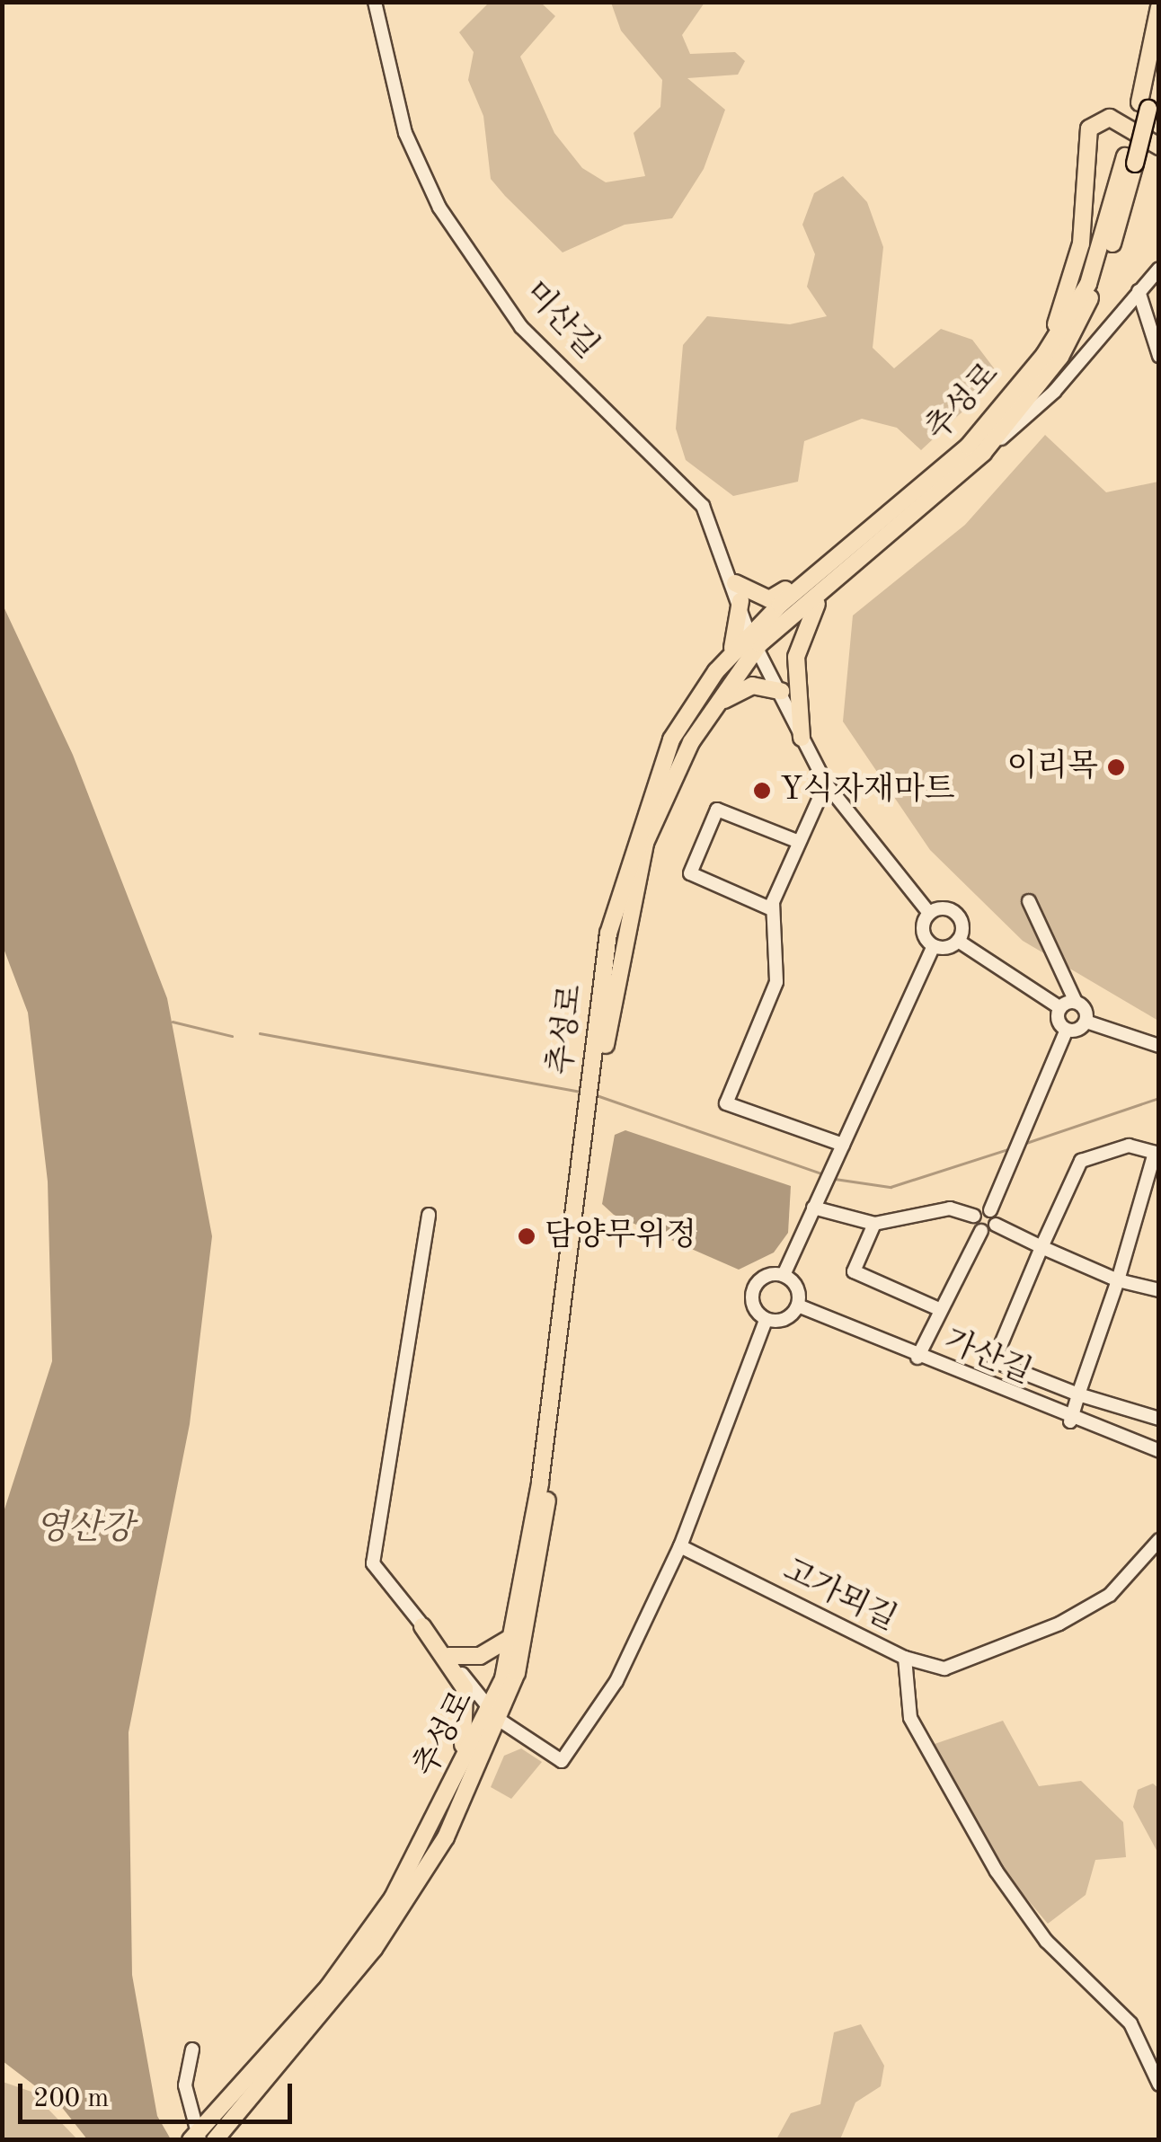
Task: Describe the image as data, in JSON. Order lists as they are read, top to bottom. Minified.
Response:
{"streets":{"main road":["추성로"],"street":["미산길","가산길","고가뫼길"]},"crossings":[["미산길","추성로"]],"water":["영산강"],"places":["이리목","Y식자재마트","담양무위정"],"scale_bar":"200 m"}
